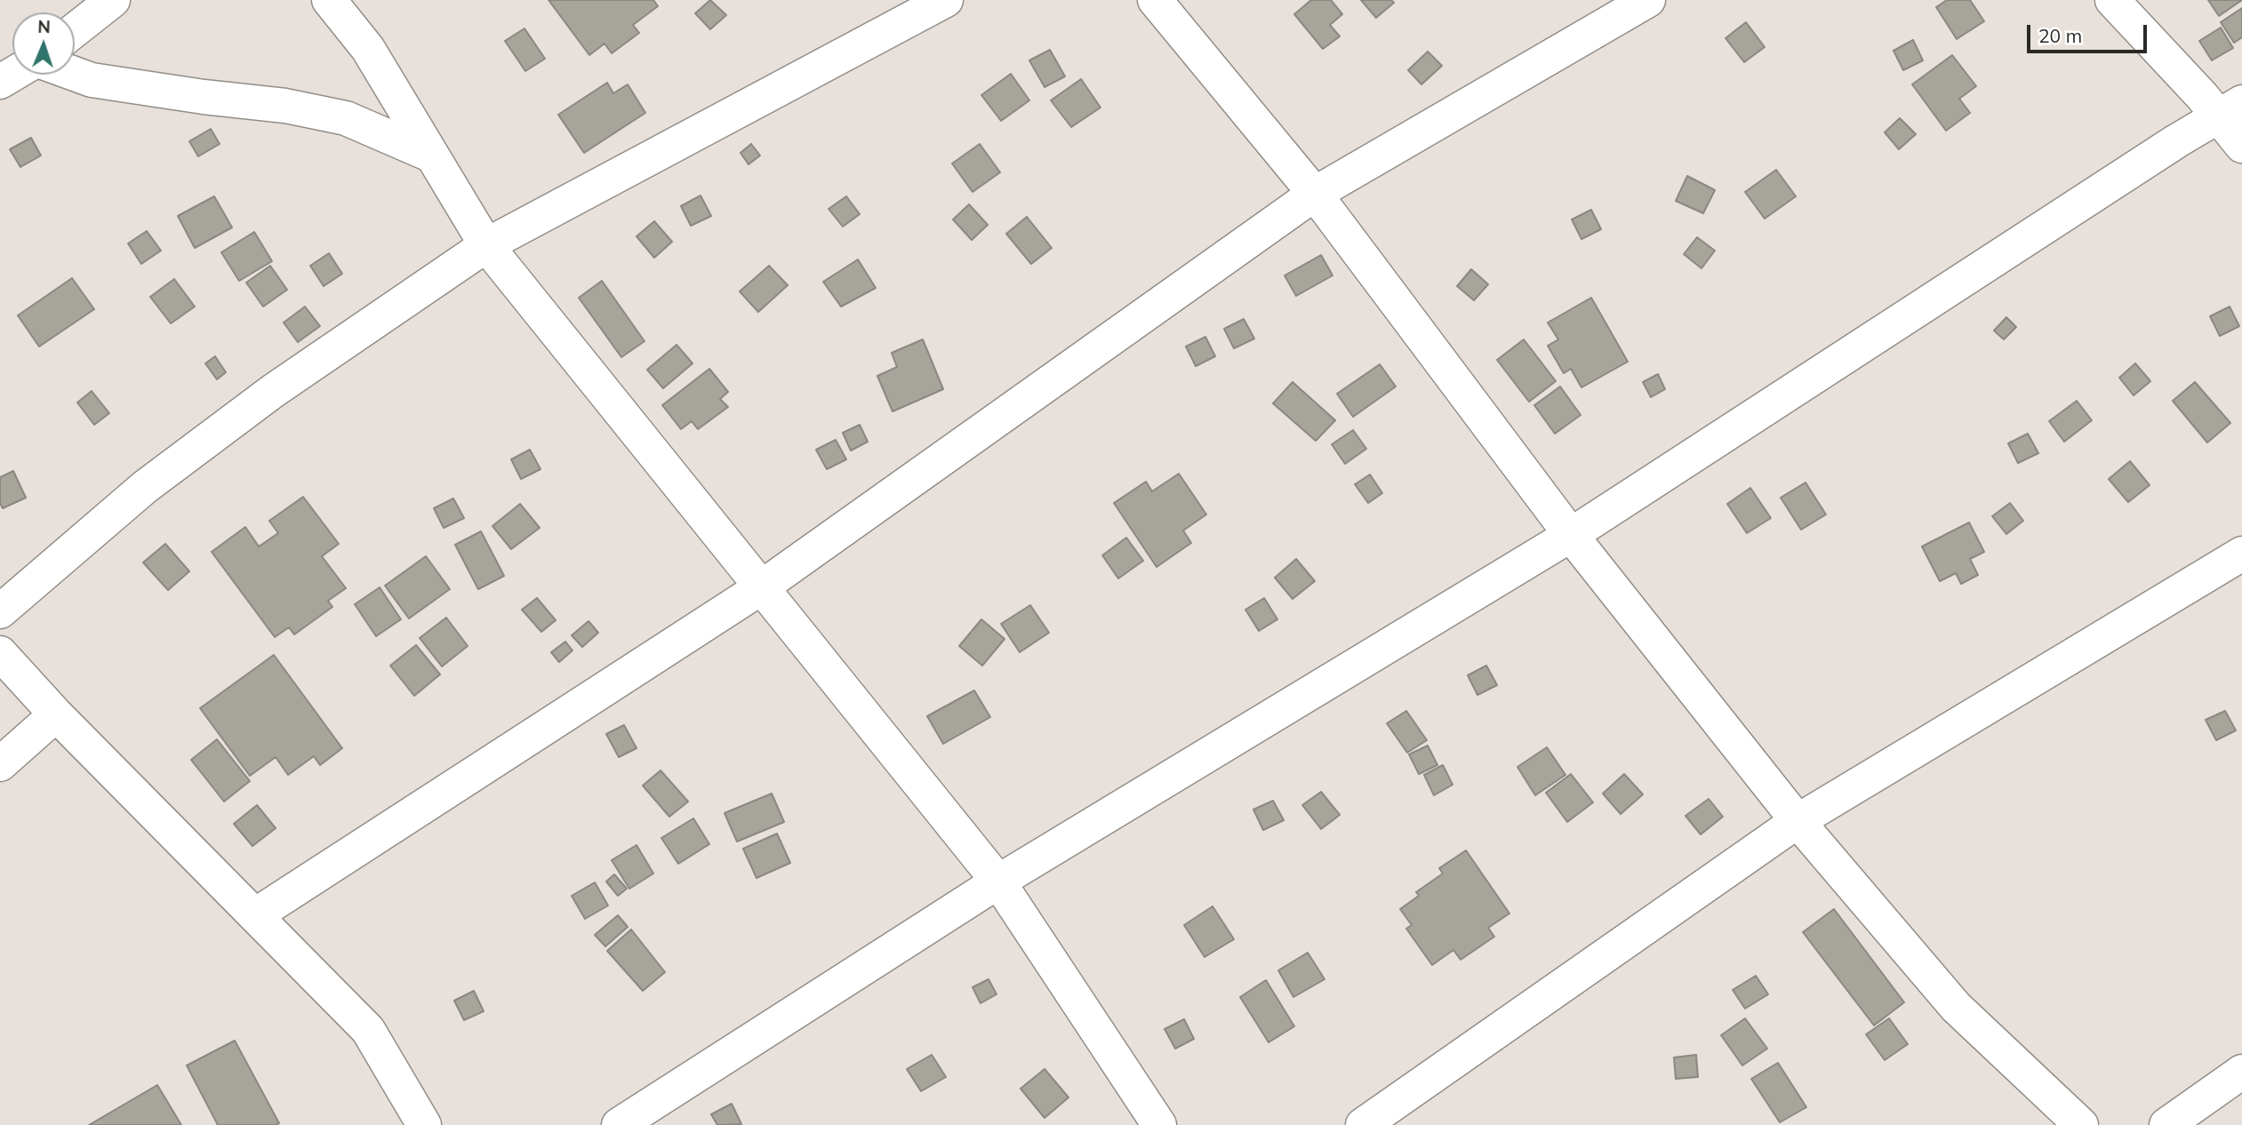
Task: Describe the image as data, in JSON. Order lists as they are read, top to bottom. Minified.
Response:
{"scale_bar":"20 m","north":"top"}
